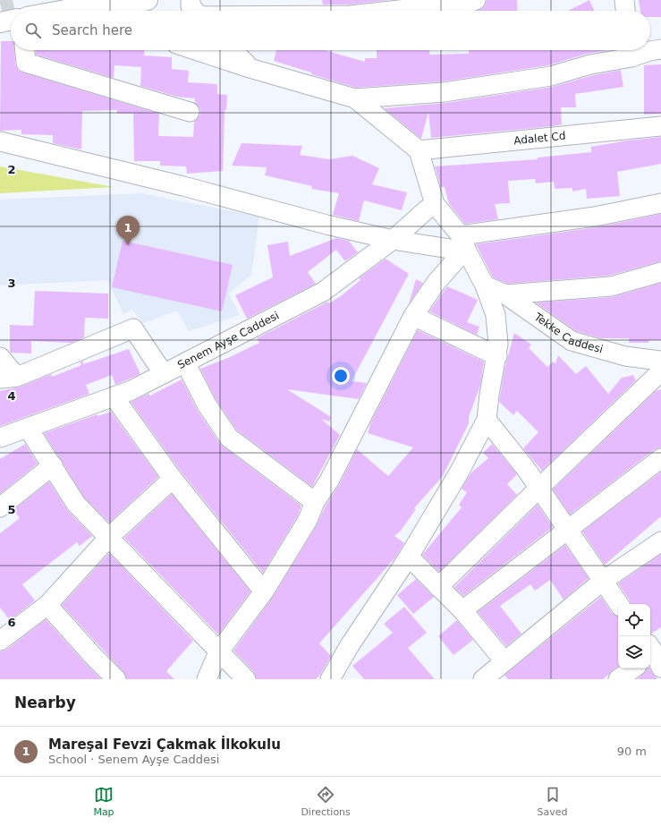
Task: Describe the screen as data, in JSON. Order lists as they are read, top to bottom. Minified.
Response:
{"streets":{"street":["Adalet Cd","Tekke Caddesi","Senem Ayşe Caddesi"]},"page":{"search":"Search here","pins":"1","heading":"Nearby","list":[{"mark":"1","name":"Mareşal Fevzi Çakmak İlkokulu","note":"School · Senem Ayşe Caddesi","value":"90 m"}],"nav":["Map","Directions","Saved"]},"grid":{"rows":["2","3","4","5","6"]}}
